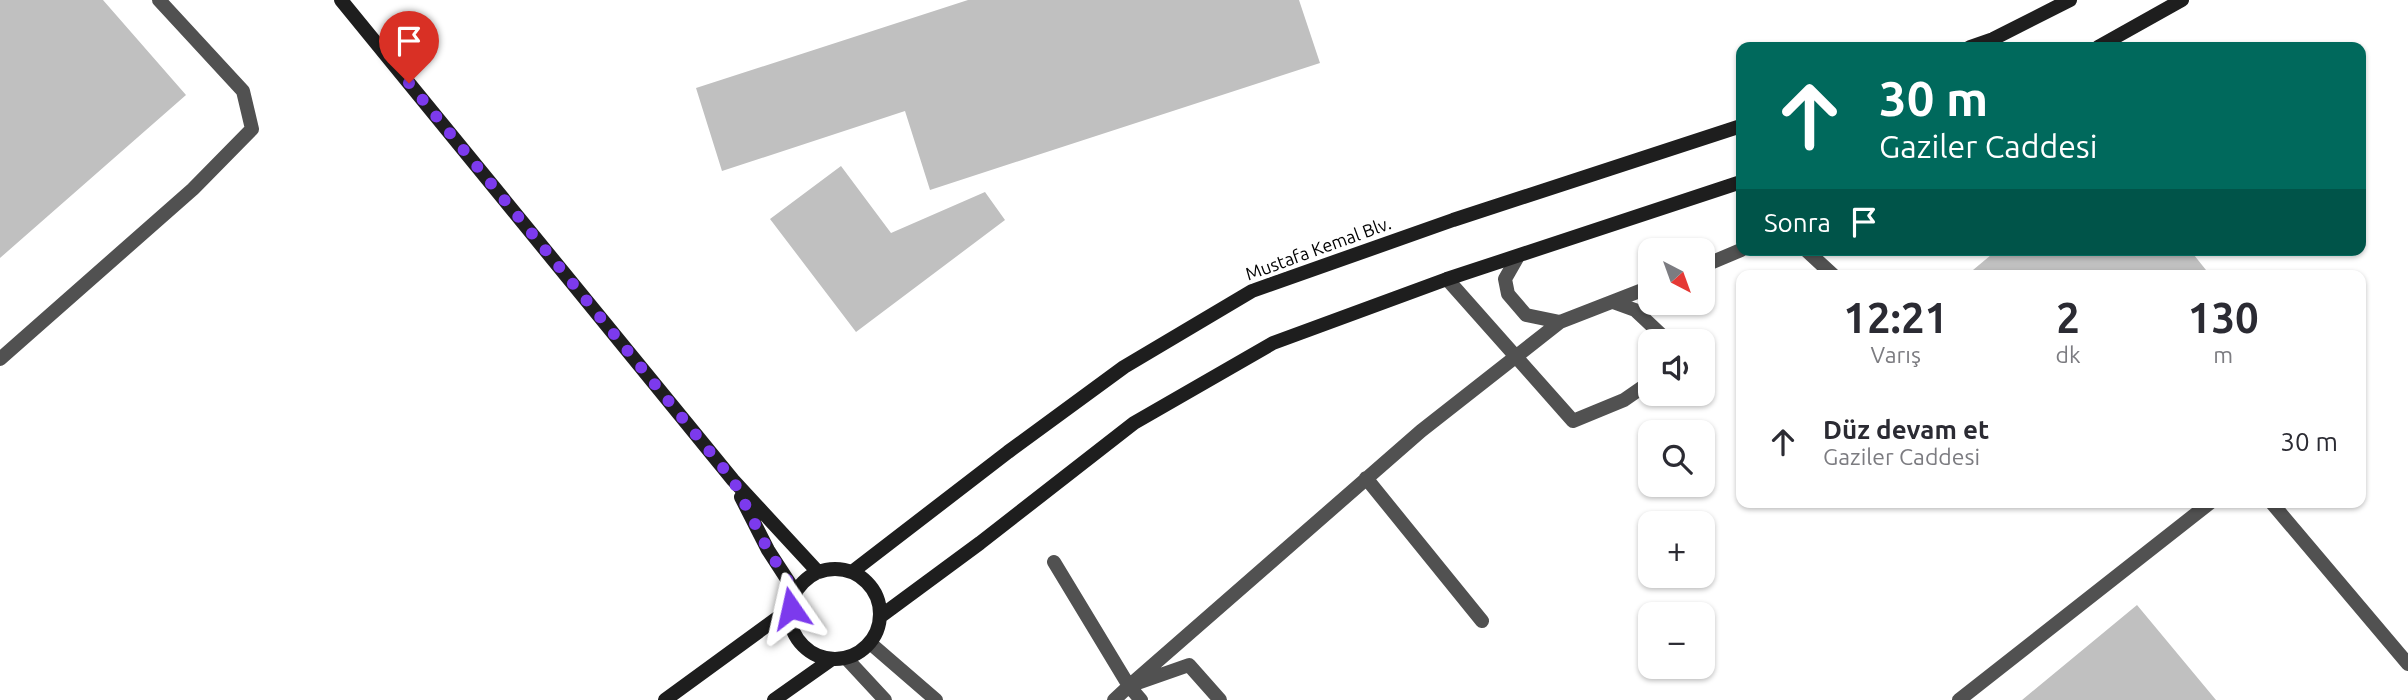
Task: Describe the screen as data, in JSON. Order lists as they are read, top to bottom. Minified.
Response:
{"streets":{"street":["Mustafa Kemal Blv."]},"north":"bottom right","page":{"turn":["30 m","Gaziler Caddesi"],"then":"Sonra","map_buttons":["+","−"],"eta":["12:21","Varış","2","dk","130","m"],"list":[{"name":"Düz devam et","note":"Gaziler Caddesi","value":"30 m"}]}}
